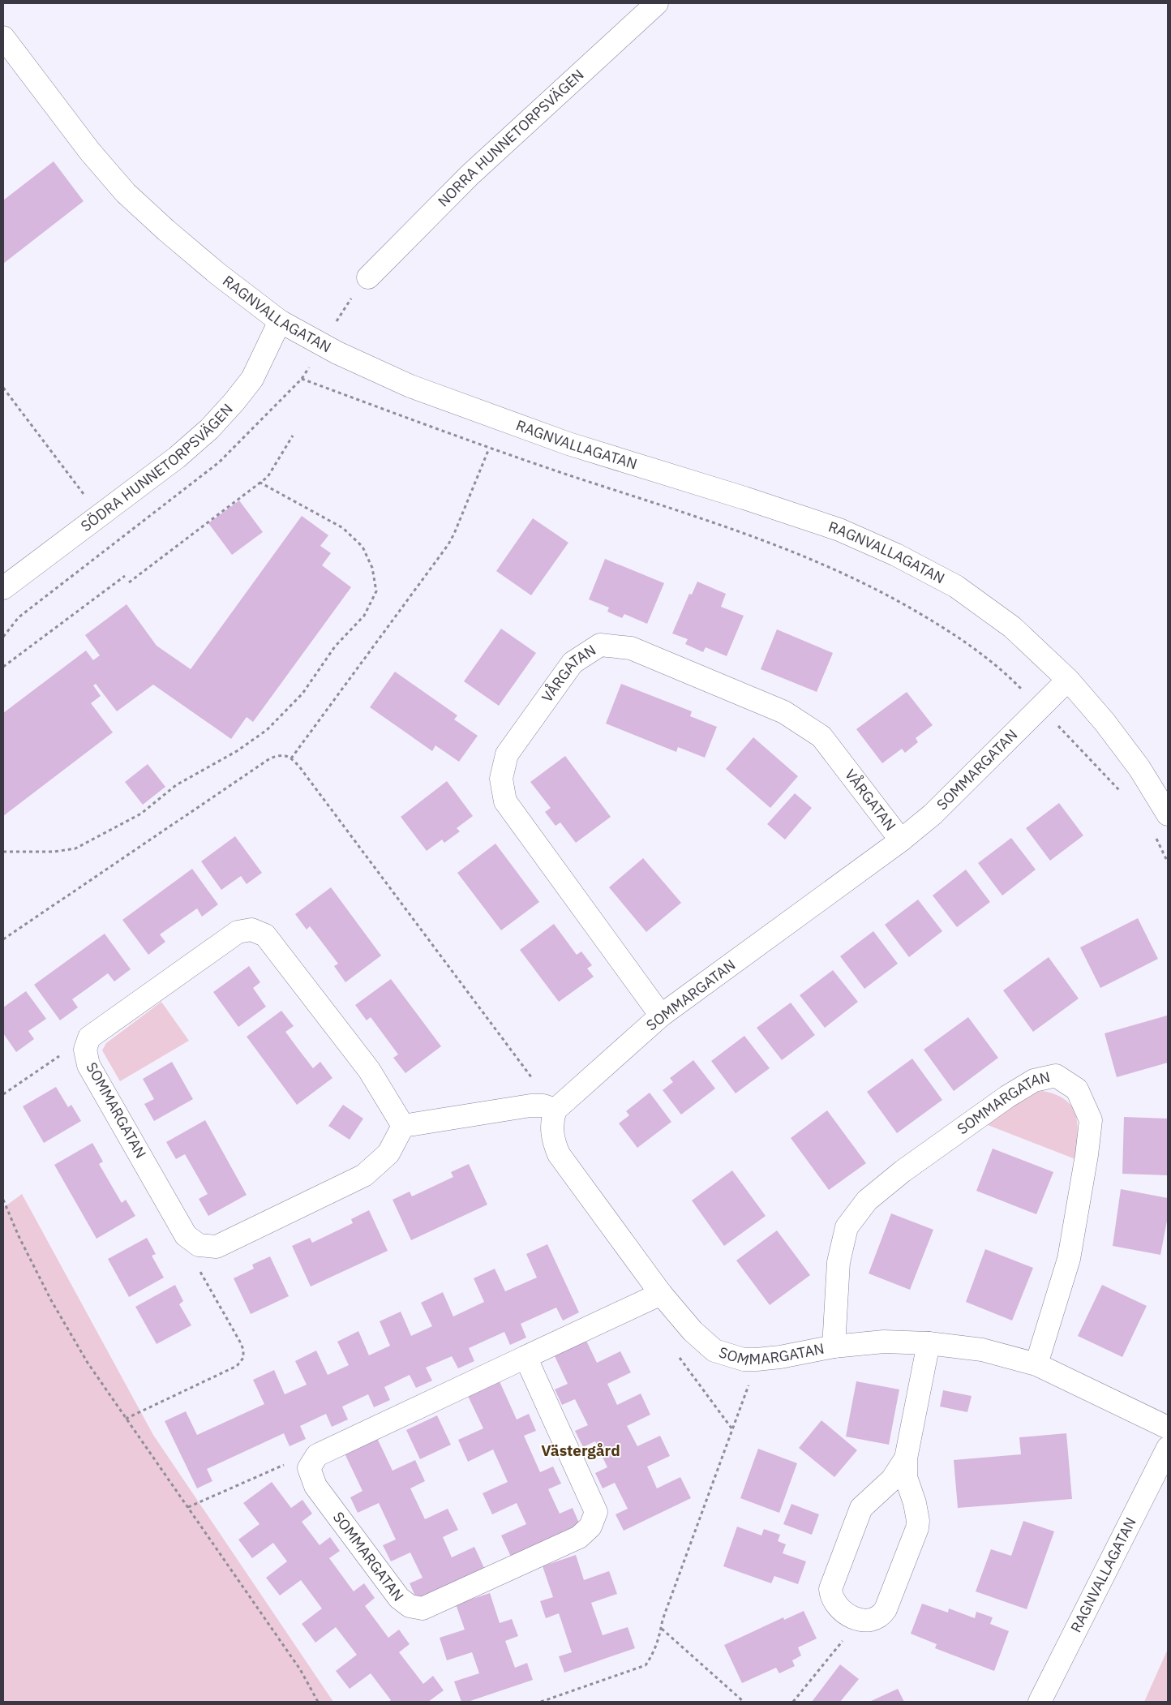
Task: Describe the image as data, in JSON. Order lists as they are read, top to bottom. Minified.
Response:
{"streets":{"street":["NORRA HUNNETORPSVÄGEN","RAGNVALLAGATAN","SÖDRA HUNNETORPSVÄGEN","VÅRGATAN","SOMMARGATAN"]},"crossings":[["RAGNVALLAGATAN","SÖDRA HUNNETORPSVÄGEN"],["RAGNVALLAGATAN","SOMMARGATAN"],["VÅRGATAN","SOMMARGATAN"]],"districts":["Västergård"]}
